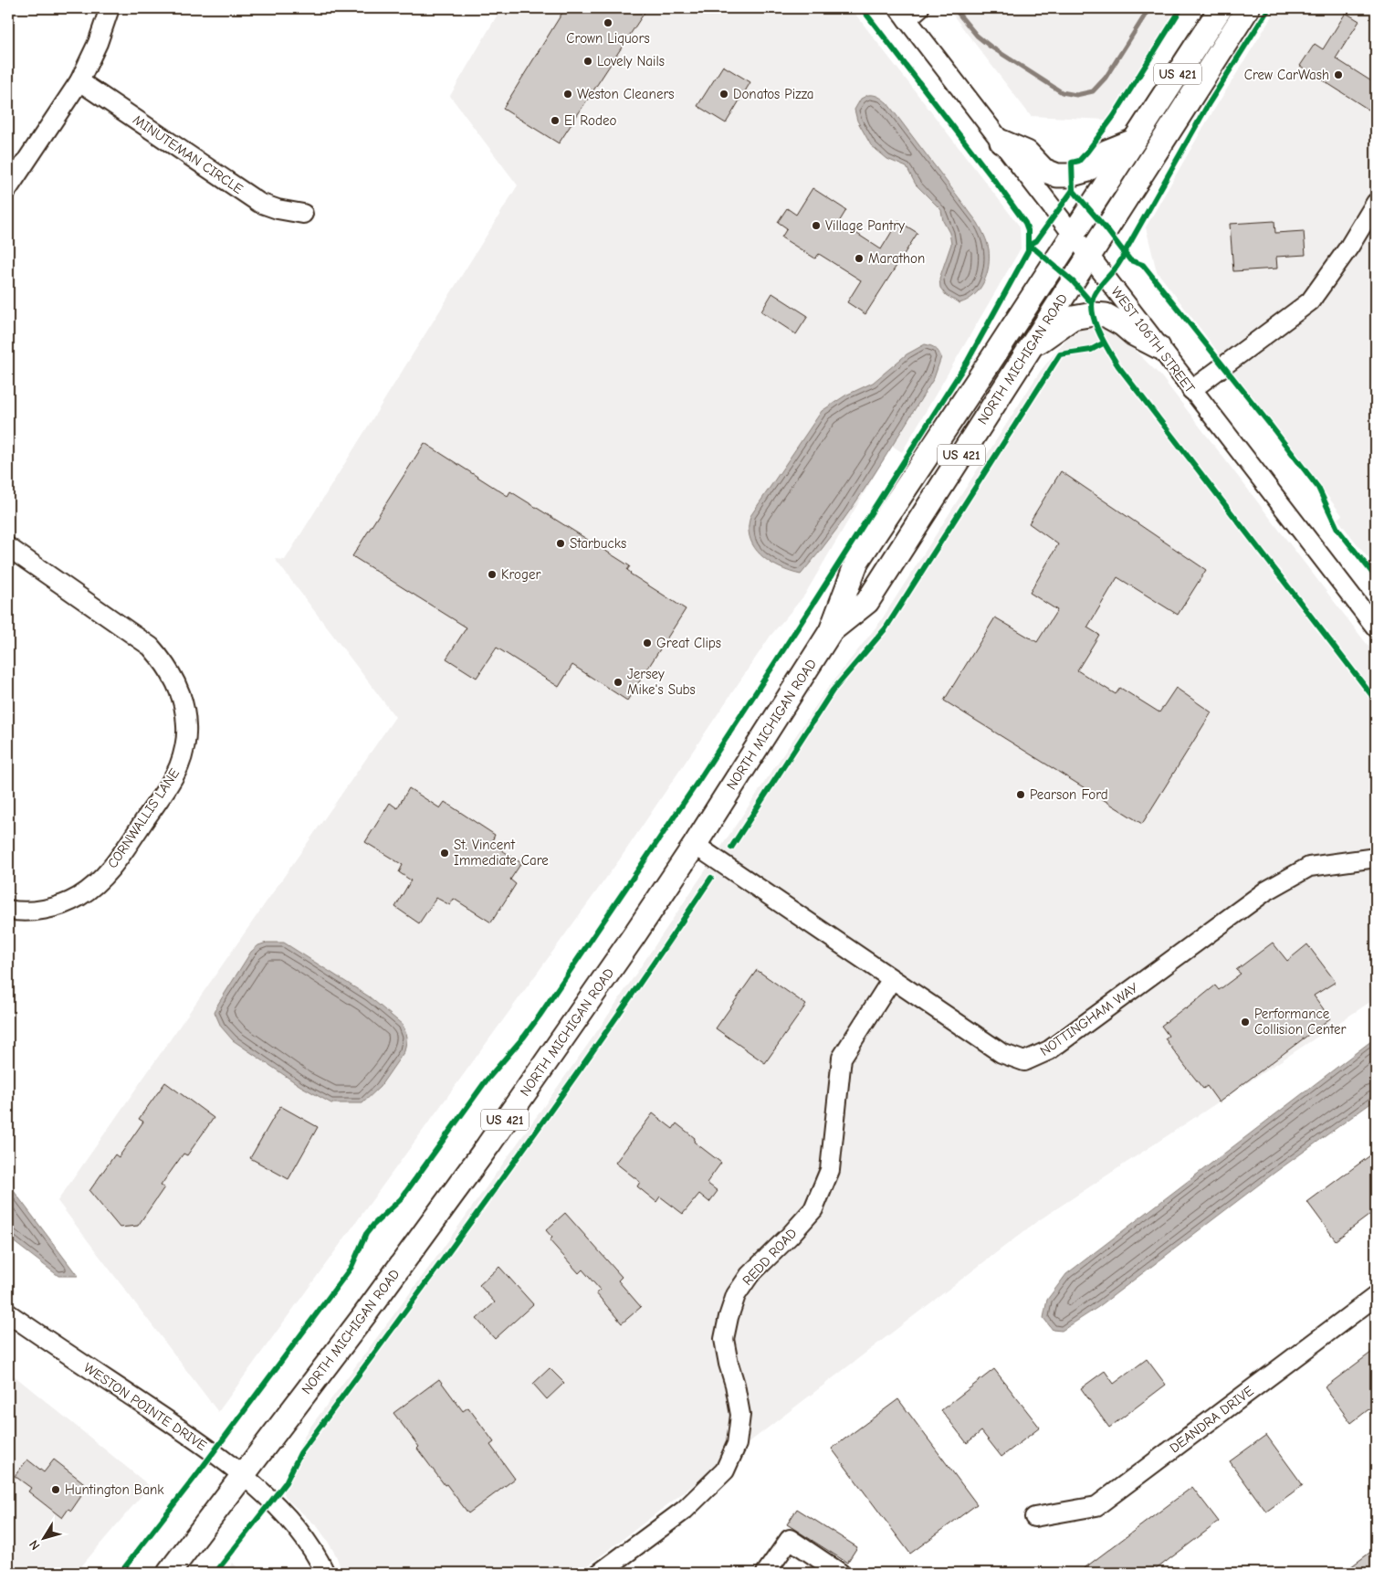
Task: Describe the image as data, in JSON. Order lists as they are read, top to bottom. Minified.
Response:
{"streets":{"main road":["US 421","NORTH MICHIGAN ROAD"],"street":["MINUTEMAN CIRCLE","WEST 106TH STREET","CORNWALLIS LANE","NOTTINGHAM WAY","REDD ROAD","WESTON POINTE DRIVE","DEANDRA DRIVE"]},"crossings":[["WEST 106TH STREET","NORTH MICHIGAN ROAD"],["NORTH MICHIGAN ROAD","NOTTINGHAM WAY"],["NORTH MICHIGAN ROAD","WESTON POINTE DRIVE"],["NOTTINGHAM WAY","REDD ROAD"]],"places":["Crown Liquors","Lovely Nails","Crew CarWash","Weston Cleaners","Donatos Pizza","El Rodeo","Village Pantry","Marathon","Starbucks","Kroger","Great Clips","Jersey Mike's Subs","Pearson Ford","St. Vincent Immediate Care","Performance Collision Center","Huntington Bank"],"north":"bottom left"}
